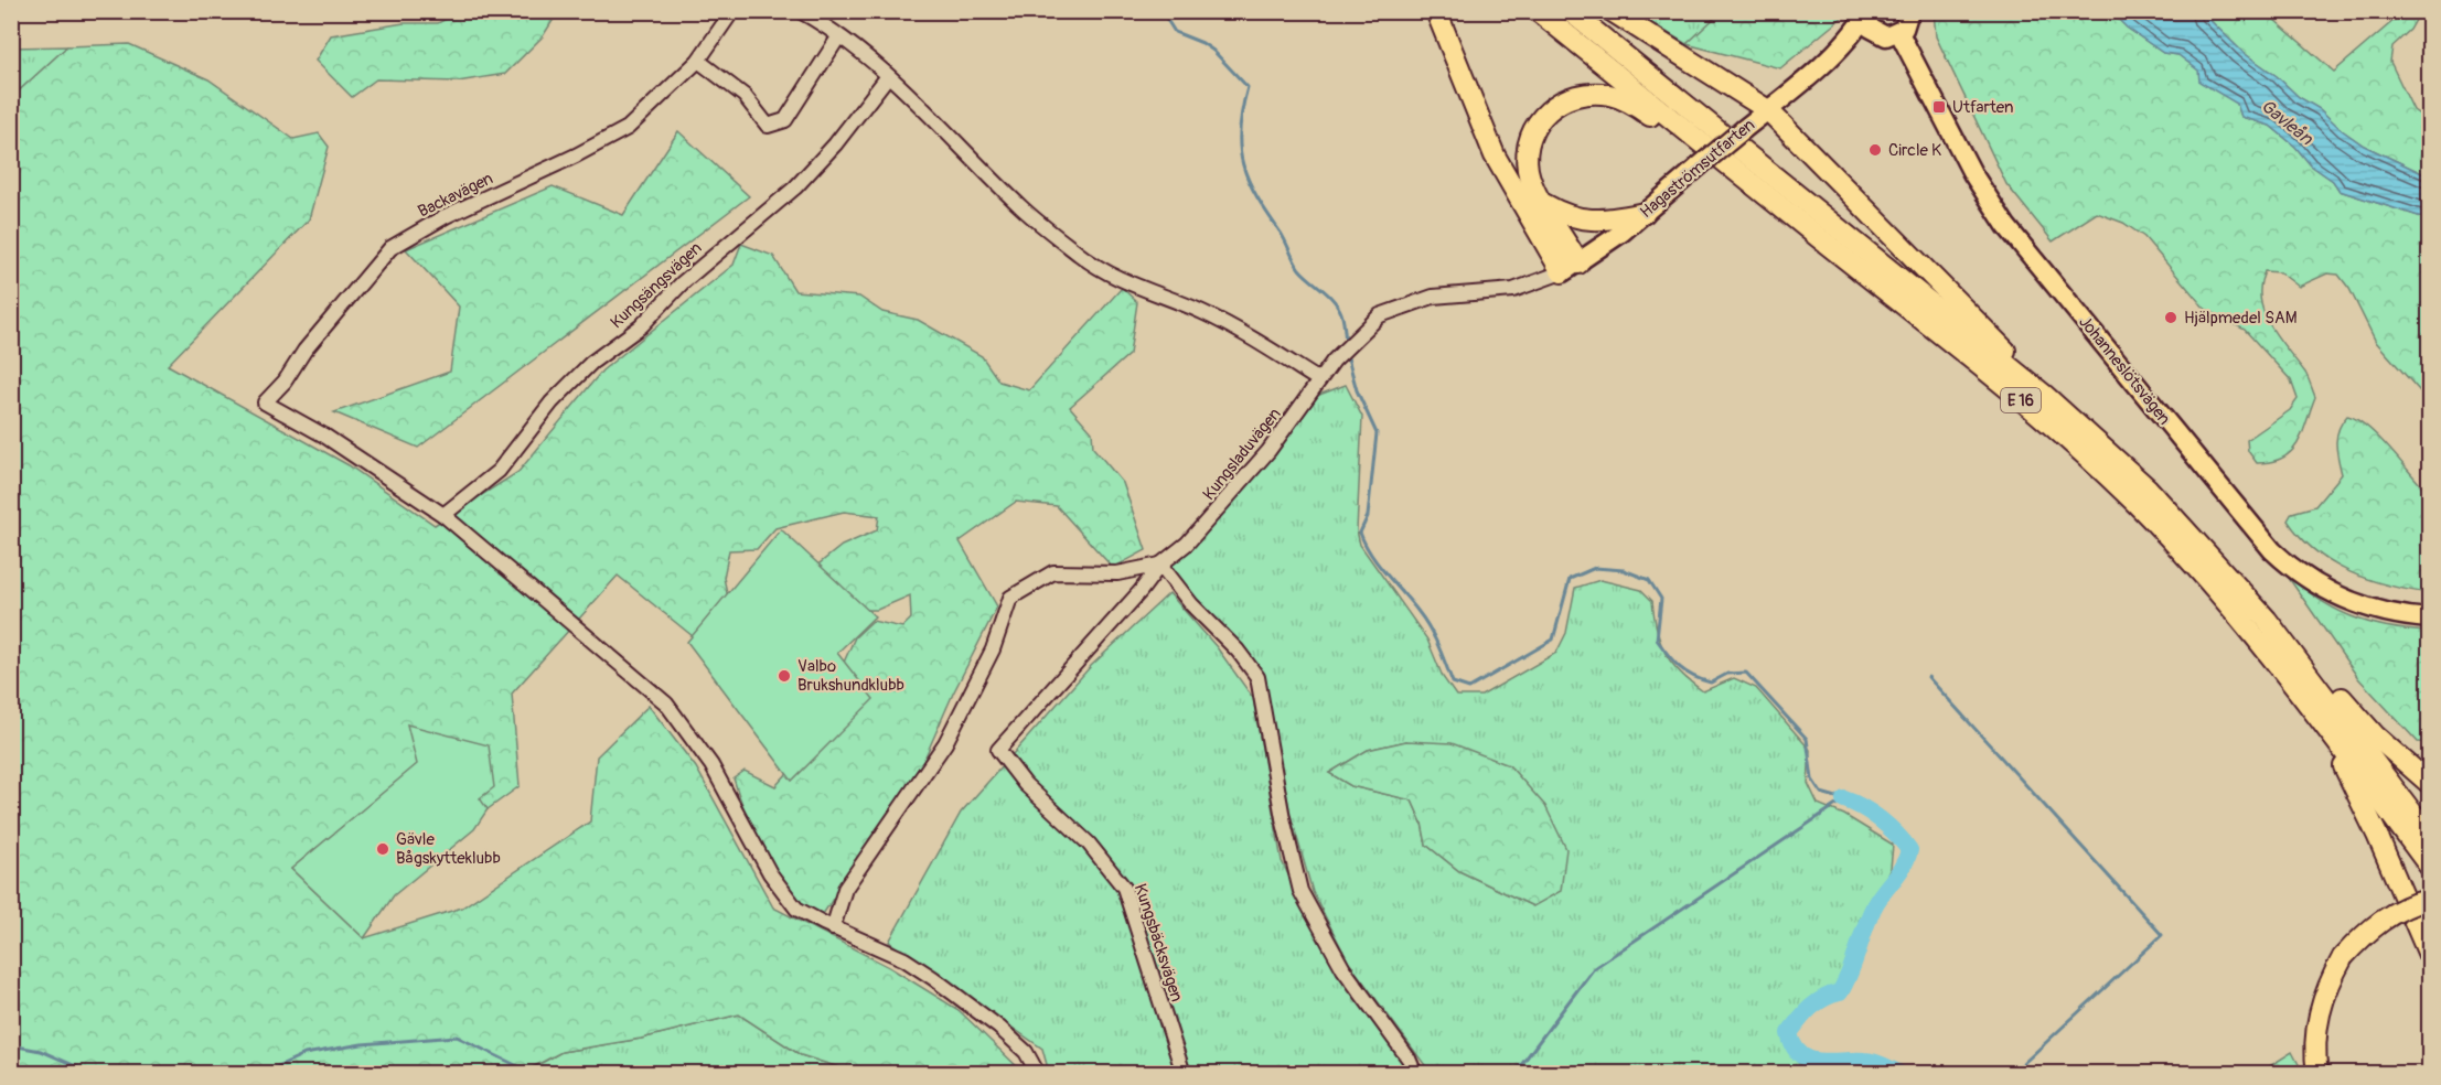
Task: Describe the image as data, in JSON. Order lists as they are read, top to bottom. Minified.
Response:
{"streets":{"highway":["E 16"],"main road":["Hagaströmsutfarten","Johanneslötsvägen"],"street":["Backavägen","Kungsängsvägen","Kungsladuvägen","Kungsbäcksvägen"]},"crossings":[["Hagaströmsutfarten","Johanneslötsvägen"],["Hagaströmsutfarten","Kungsladuvägen"],["Backavägen","Kungsängsvägen"],["Kungsladuvägen","Kungsbäcksvägen"]],"water":["Gavleån"],"places":{"transit":["Utfarten"],"other":["Circle K","Hjälpmedel SAM","Valbo Brukshundklubb","Gävle Bågskytteklubb"]}}
